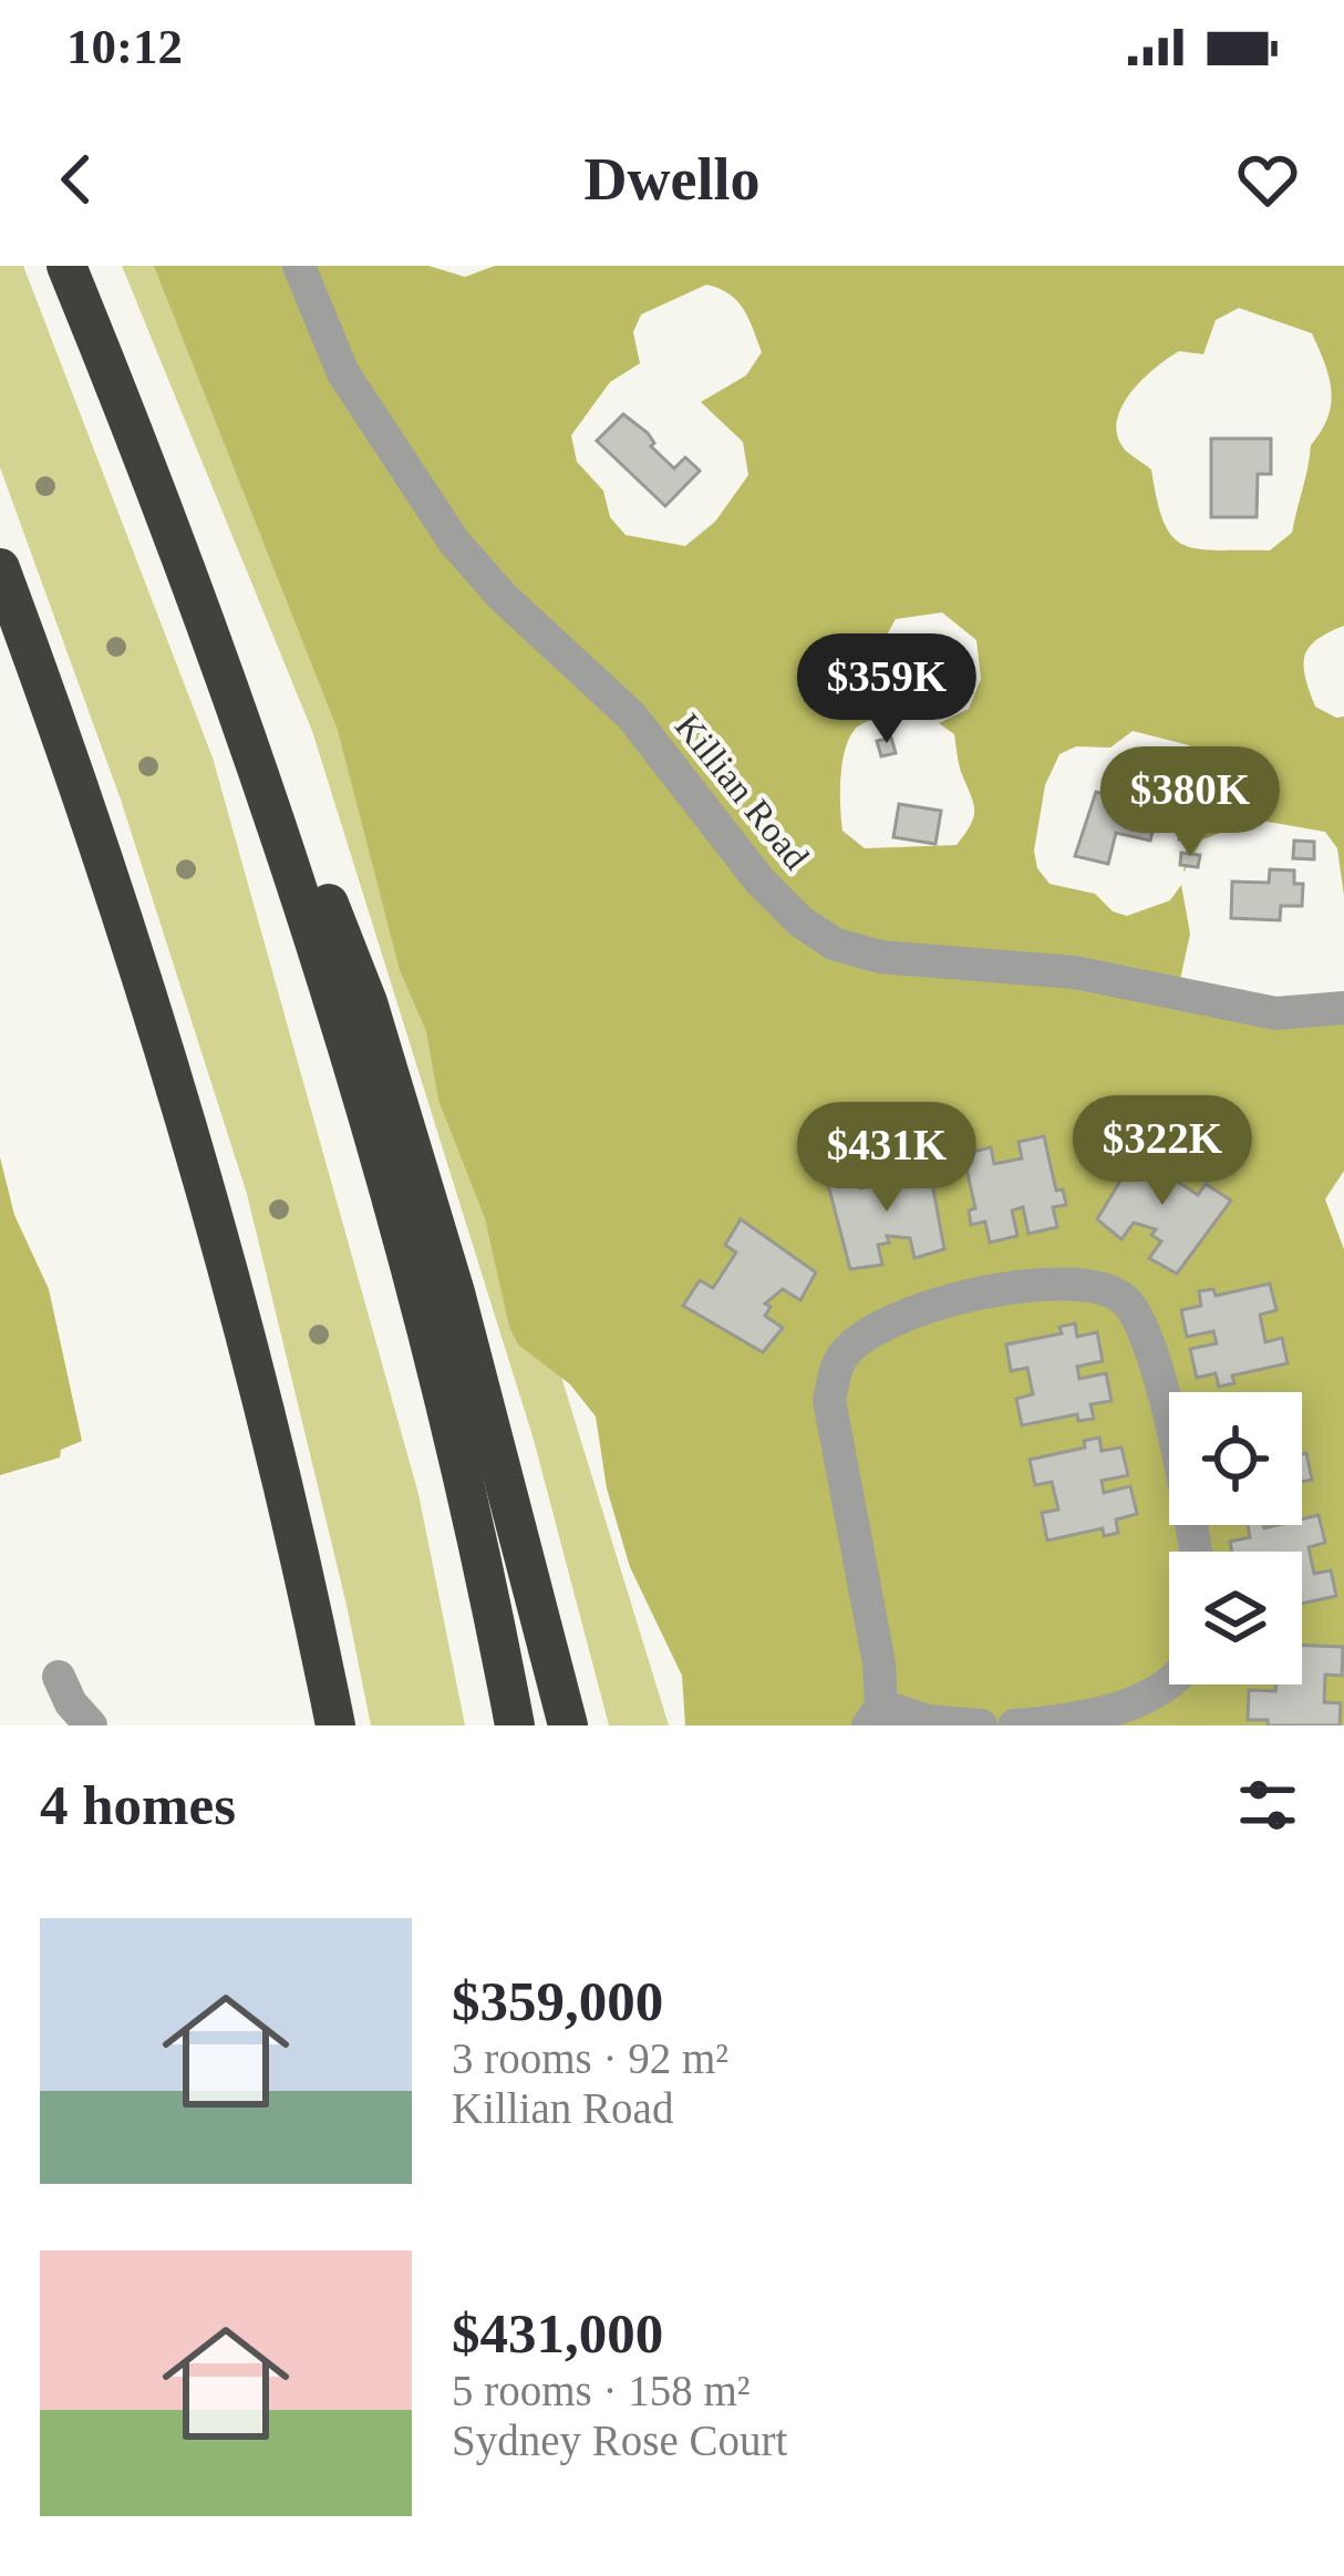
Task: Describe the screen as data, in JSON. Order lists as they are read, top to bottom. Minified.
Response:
{"streets":{"street":["Killian Road"]},"page":{"status":"10:12","header":"Dwello","price":["$359K","$380K","$322K","$431K"],"heading":"4 homes","list":[{"name":"$359,000","note":"3 rooms · 92 m² · Killian Road"},{"name":"$431,000","note":"5 rooms · 158 m² · Sydney Rose Court"}]}}
